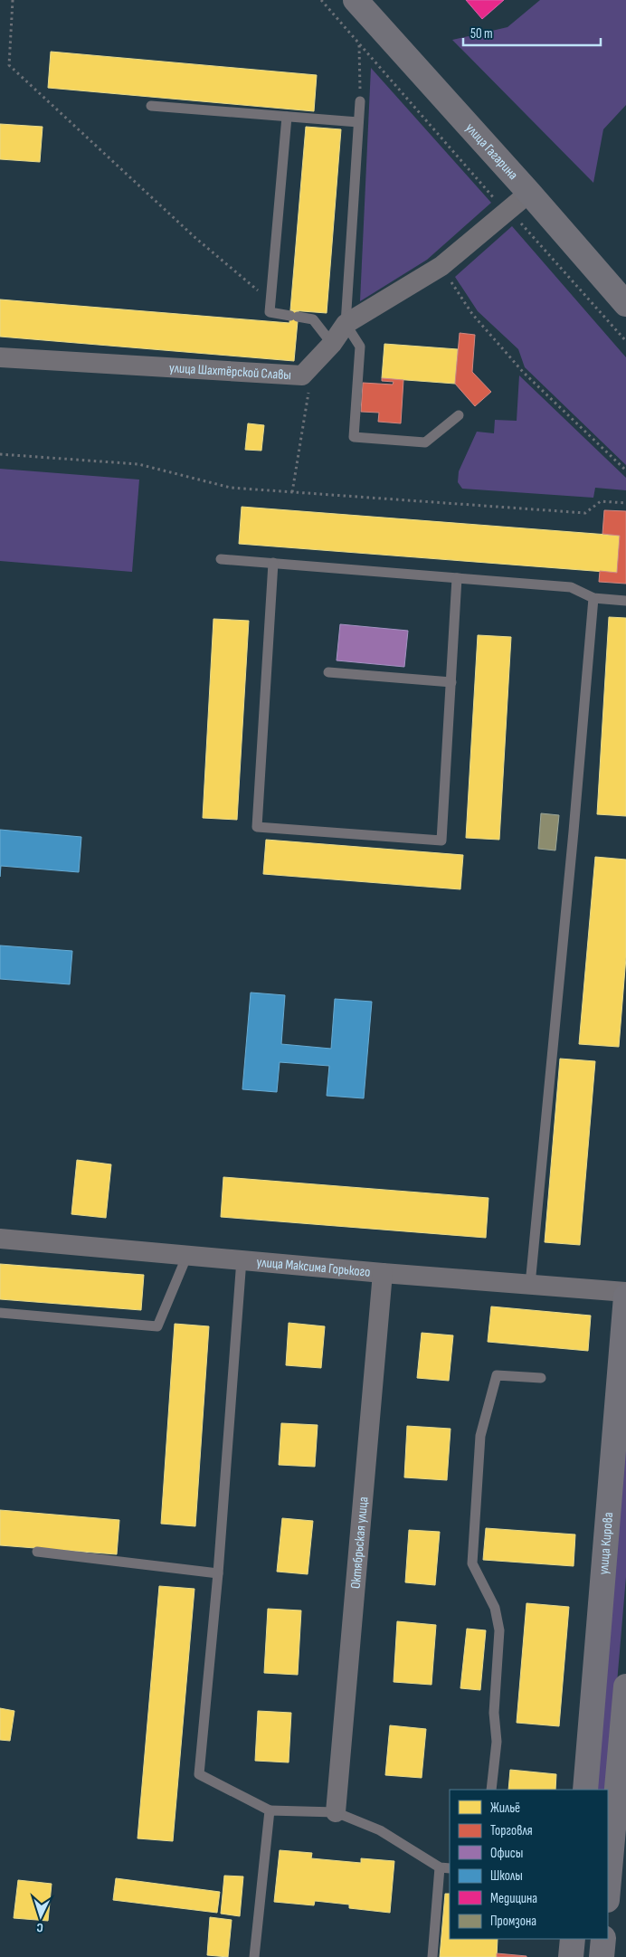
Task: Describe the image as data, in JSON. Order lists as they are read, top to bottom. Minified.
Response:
{"streets":{"main road":["улица Гагарина","улица Кирова"],"street":["улица Шахтёрской Славы","улица Максима Горького","Октябрьская улица"]},"crossings":[["улица Гагарина","улица Шахтёрской Славы"],["улица Максима Горького","Октябрьская улица"]],"legend":["Жильё","Торговля","Офисы","Школы","Медицина","Промзона"],"scale_bar":"50 m","north":"bottom"}
